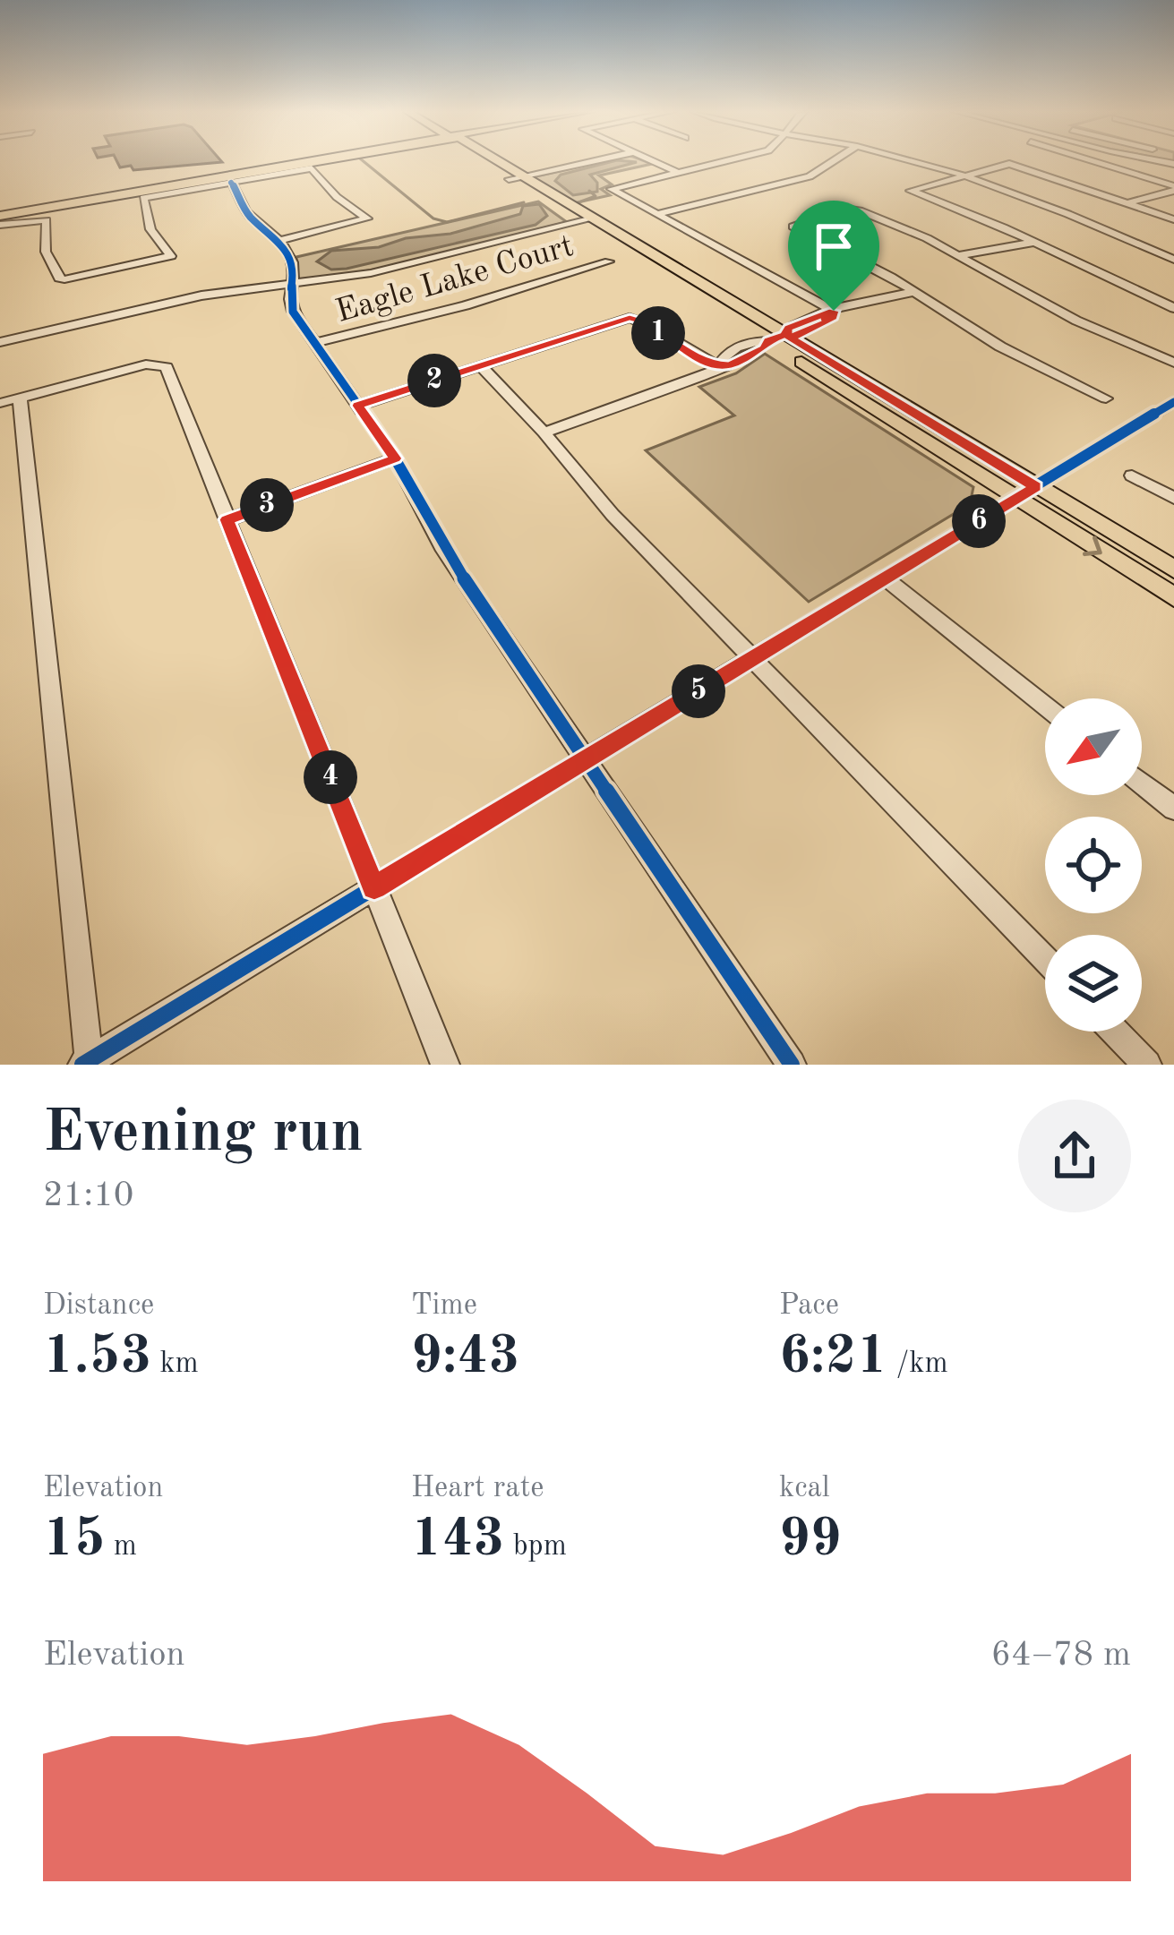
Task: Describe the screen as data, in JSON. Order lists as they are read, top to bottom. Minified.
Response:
{"streets":{"street":["Eagle Lake Court"]},"north":"bottom left","page":{"pins":["1","2","3","6","5","4"],"heading":["Evening run","21:10"],"stats":[["Distance","1.53 km"],["Time","9:43"],["Pace","6:21 /km"],["Elevation","15 m"],["Heart rate","143 bpm"],["kcal","99"]],"chart":["Elevation","64–78 m"]}}
